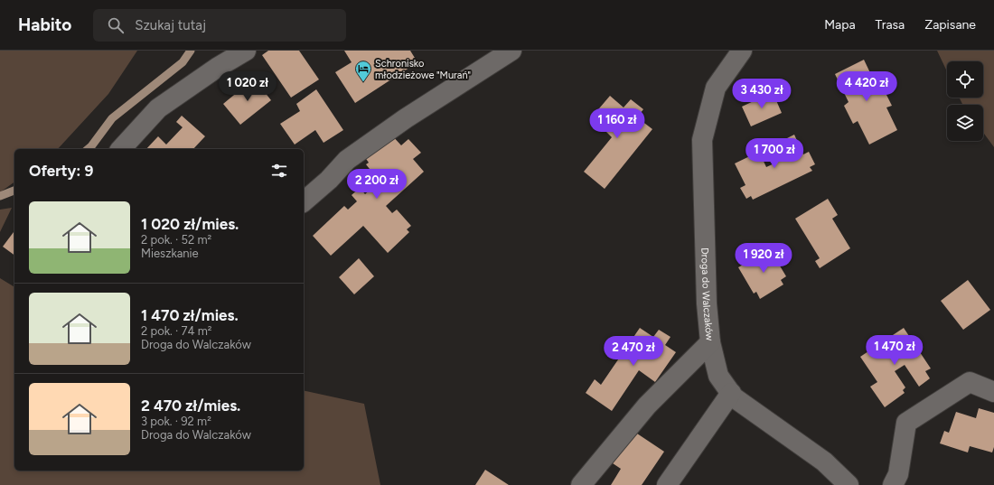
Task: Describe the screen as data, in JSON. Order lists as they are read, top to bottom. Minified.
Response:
{"streets":{"street":["Droga do Walczaków"]},"places":{"hotel":["Schronisko młodzieżowe \"Murań\""]},"page":{"header":"Habito","search":"Szukaj tutaj","nav":["Mapa","Trasa","Zapisane"],"price":["1 020 zł","4 420 zł","3 430 zł","1 160 zł","1 700 zł","2 200 zł","1 920 zł","1 470 zł","2 470 zł"],"heading":"Oferty: 9","list":[{"name":"1 020 zł/mies.","note":"2 pok. · 52 m² · Mieszkanie"},{"name":"1 470 zł/mies.","note":"2 pok. · 74 m² · Droga do Walczaków"},{"name":"2 470 zł/mies.","note":"3 pok. · 92 m² · Droga do Walczaków"}]}}
